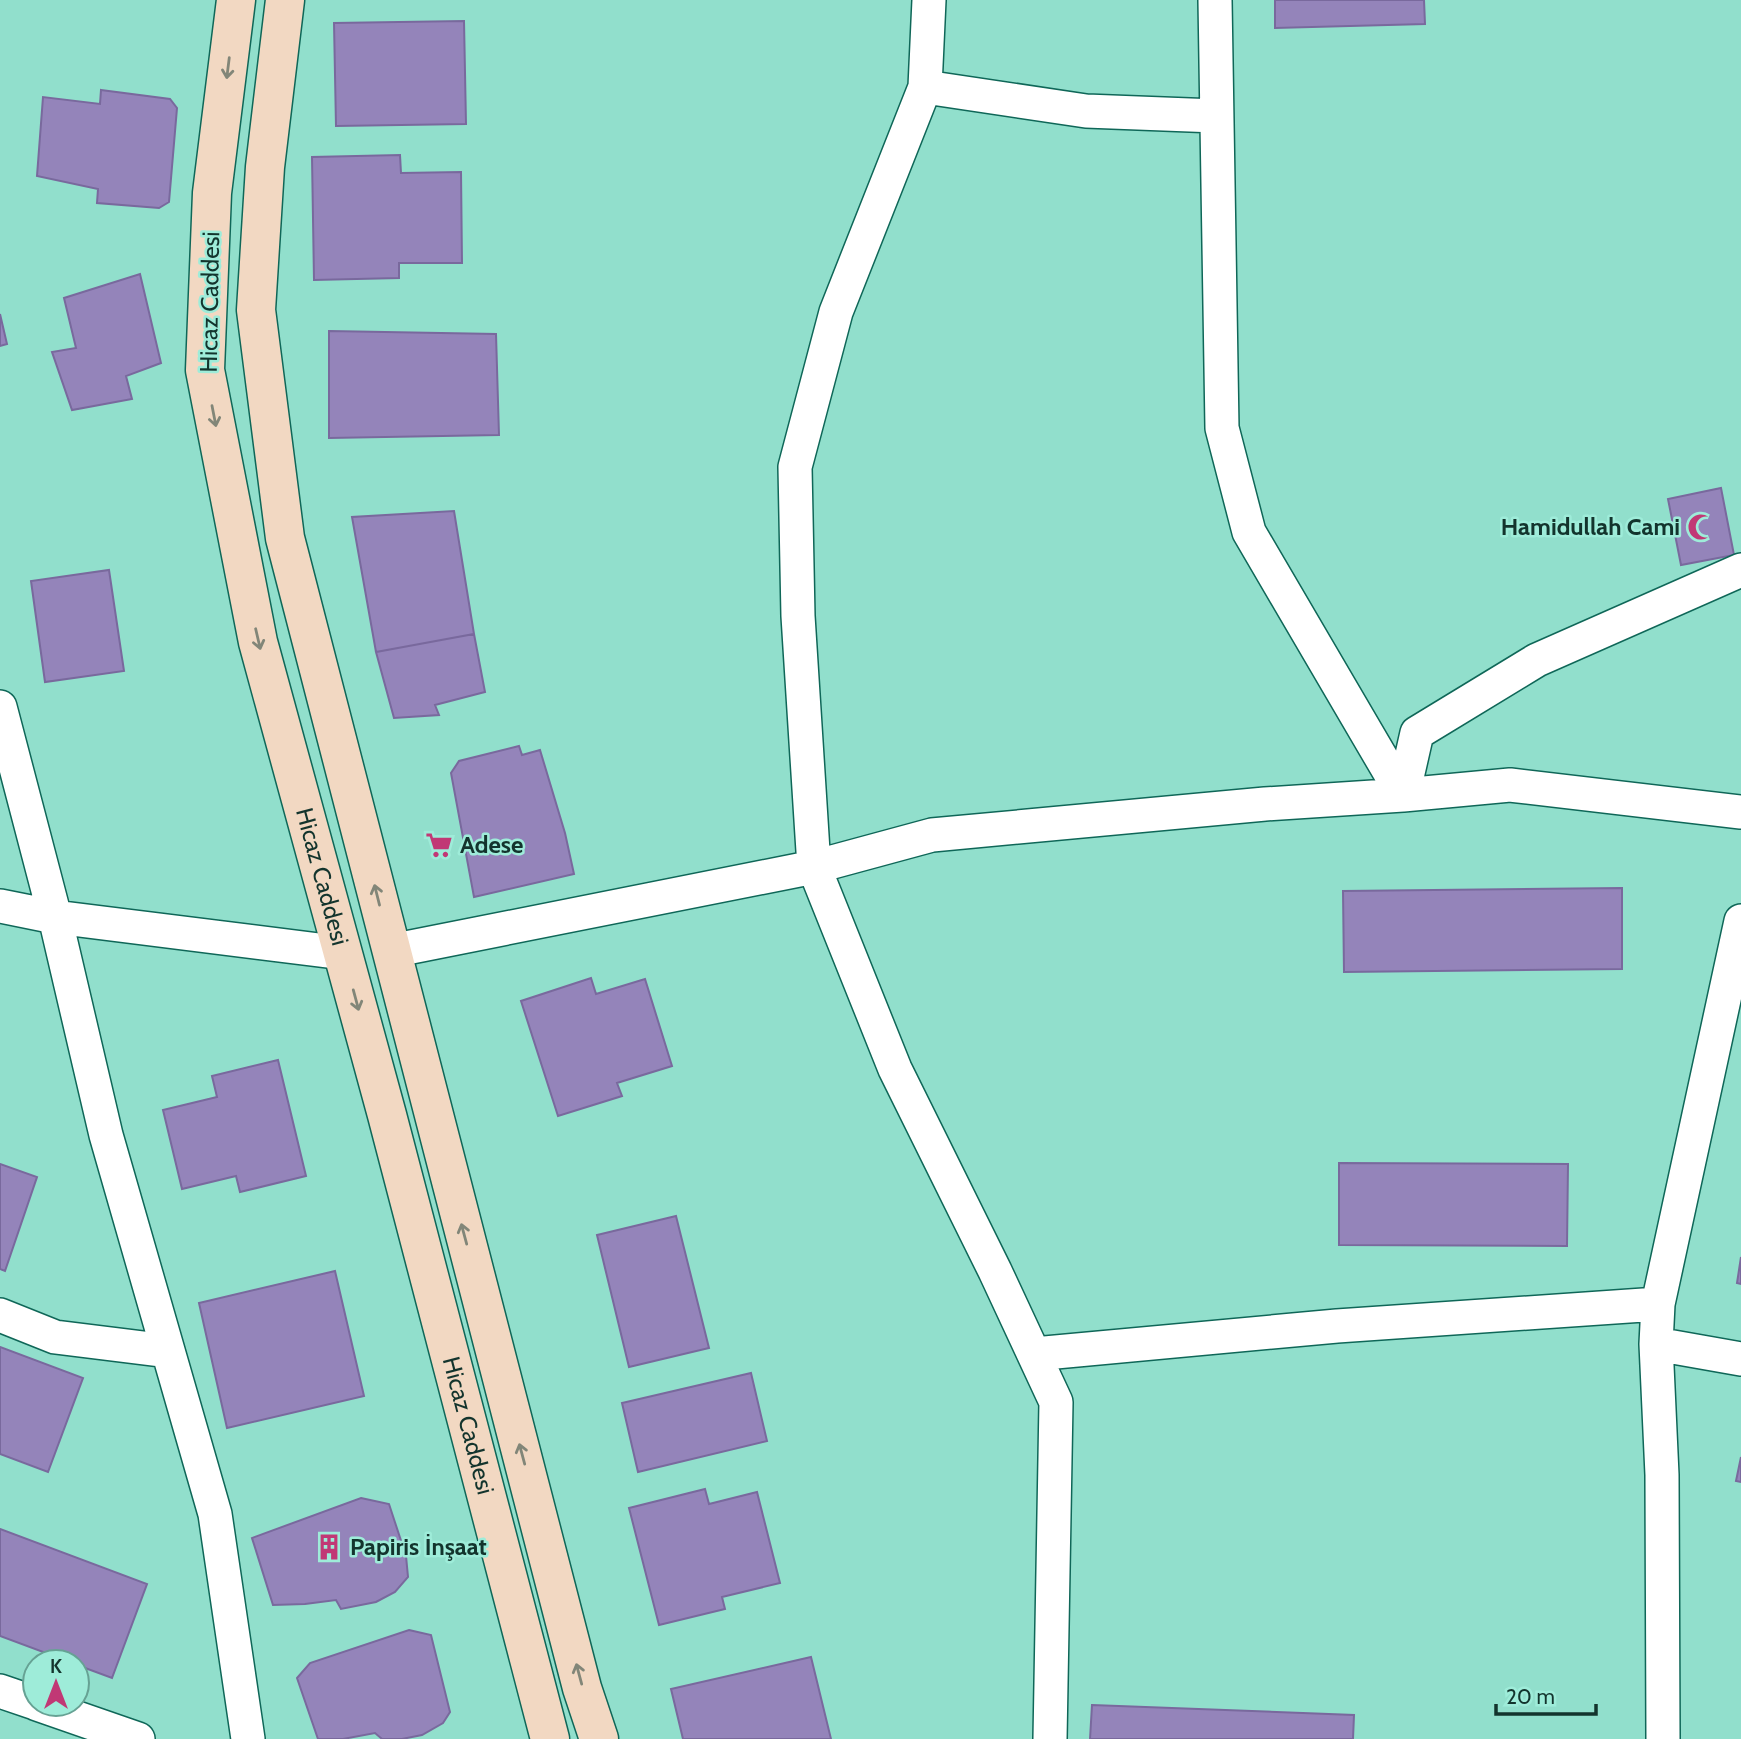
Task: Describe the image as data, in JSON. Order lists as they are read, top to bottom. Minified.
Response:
{"streets":{"main road":["Hicaz Caddesi"]},"places":{"mosque":["Hamidullah Cami"],"supermarket":["Adese"],"building":["Papiris İnşaat"]},"scale_bar":"20 m","north":"top"}
